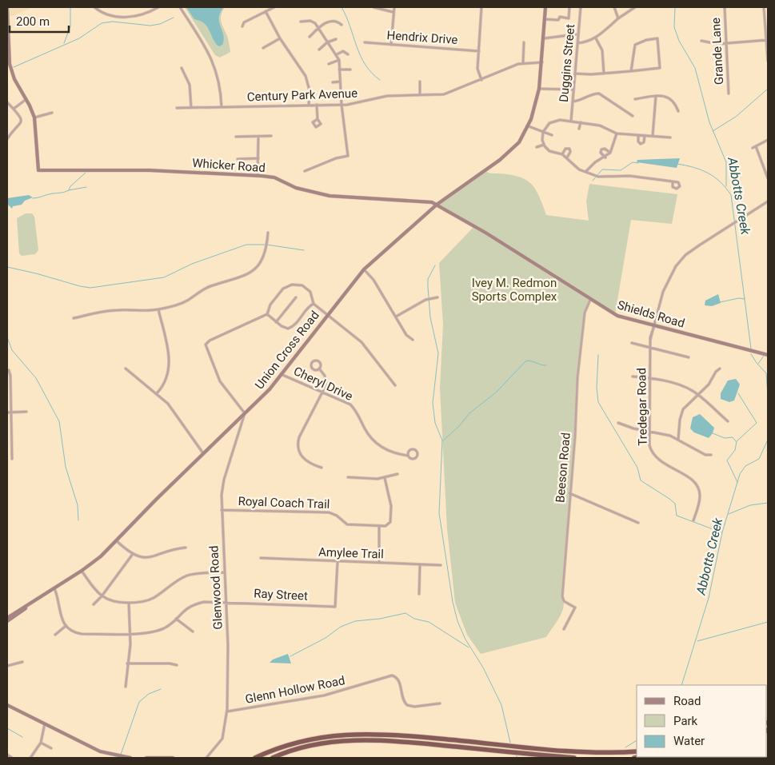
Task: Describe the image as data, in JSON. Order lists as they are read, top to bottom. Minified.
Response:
{"streets":{"street":["Hendrix Drive","Grande Lane","Duggins Street","Century Park Avenue","Whicker Road","Shields Road","Union Cross Road","Cheryl Drive","Tredegar Road","Beeson Road","Royal Coach Trail","Amylee Trail","Glenwood Road","Ray Street","Glenn Hollow Road"]},"crossings":[["Century Park Avenue","Union Cross Road"],["Whicker Road","Shields Road"],["Whicker Road","Union Cross Road"],["Shields Road","Union Cross Road"],["Shields Road","Tredegar Road"],["Shields Road","Beeson Road"],["Union Cross Road","Cheryl Drive"],["Union Cross Road","Glenwood Road"],["Royal Coach Trail","Glenwood Road"],["Amylee Trail","Ray Street"],["Glenwood Road","Ray Street"],["Glenwood Road","Glenn Hollow Road"]],"water":["Abbotts Creek"],"parks":["Ivey M. Redmon Sports Complex"],"legend":["Road","Park","Water"],"scale_bar":"200 m"}
